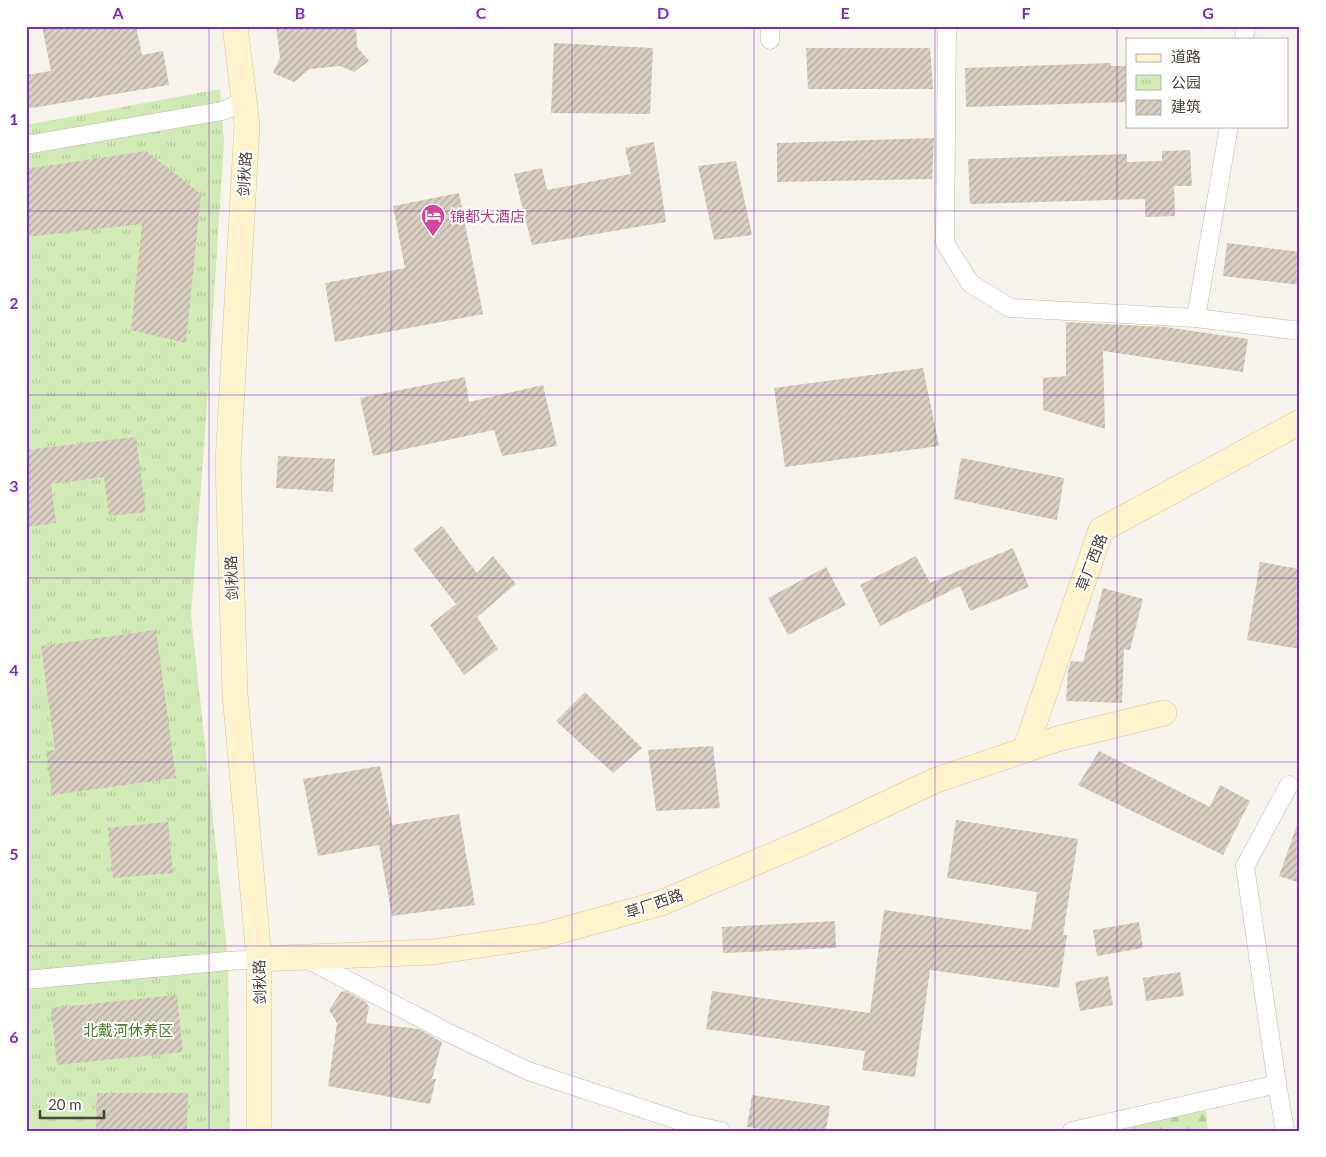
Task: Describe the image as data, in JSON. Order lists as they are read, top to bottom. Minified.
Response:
{"streets":{"main road":["剑秋路","草厂西路"]},"crossings":[["剑秋路","草厂西路"]],"parks":["北戴河休养区"],"places":{"hotel":["锦都大酒店"]},"legend":["道路","公园","建筑"],"scale_bar":"20 m","grid":{"columns":["A","B","C","D","E","F","G"],"rows":["1","2","3","4","5","6"]}}
